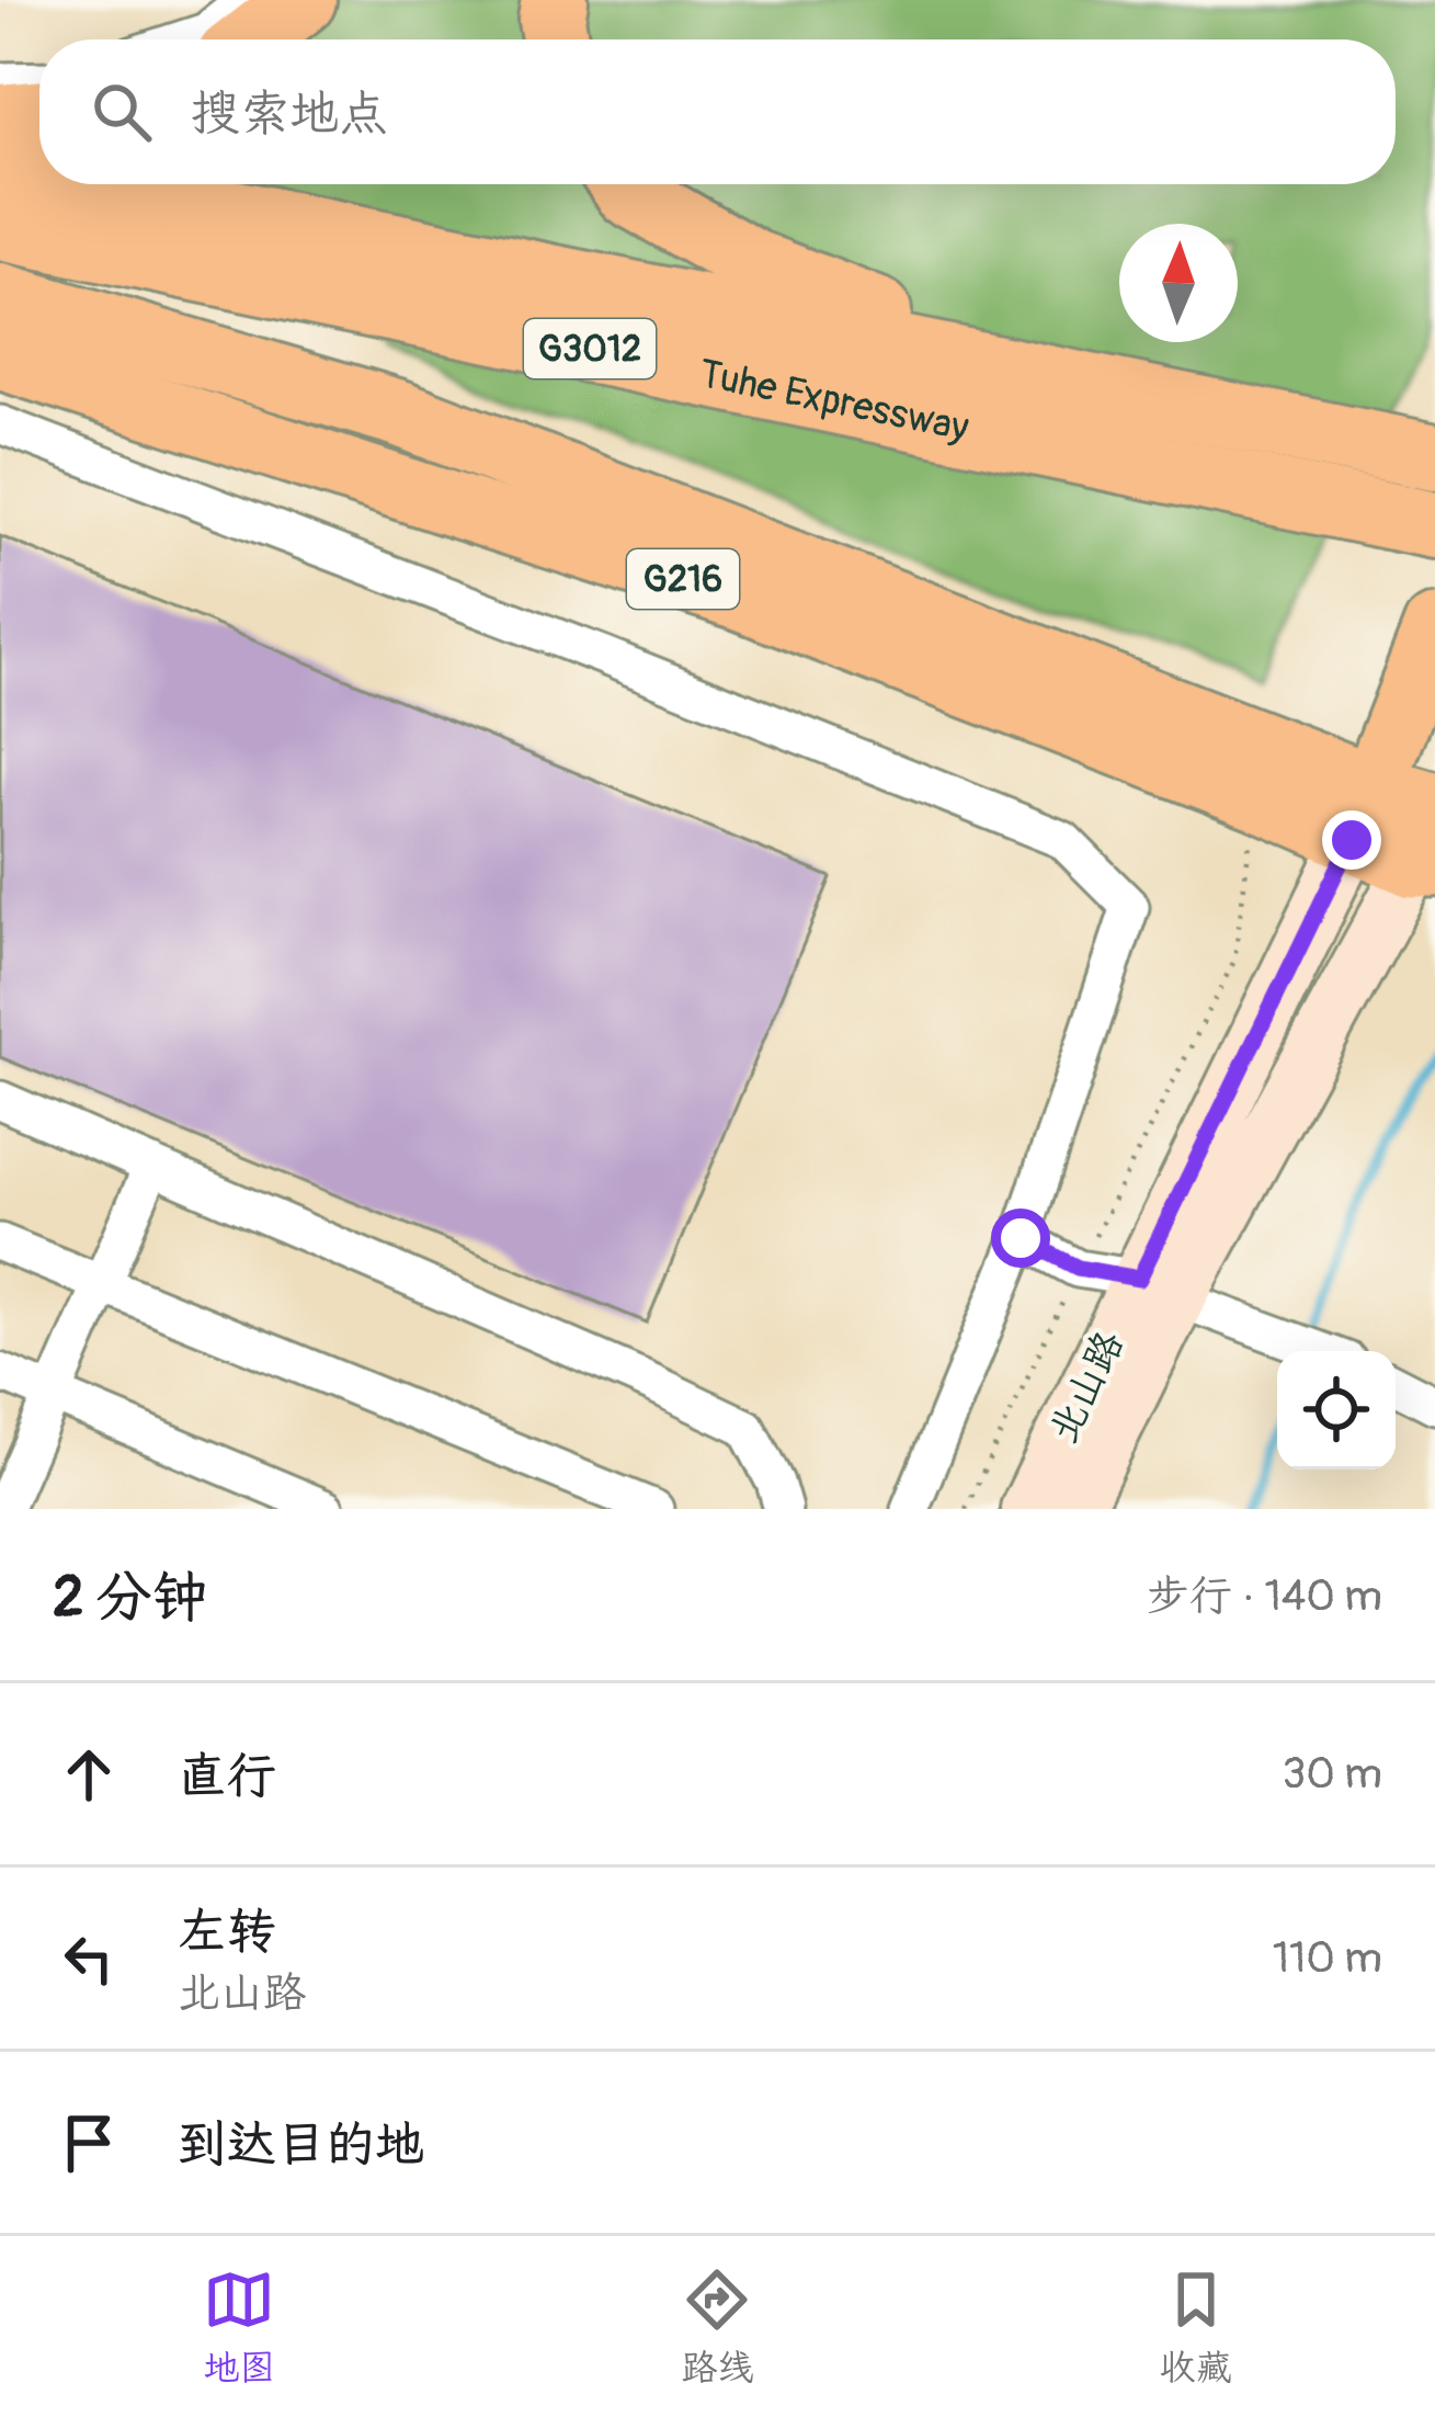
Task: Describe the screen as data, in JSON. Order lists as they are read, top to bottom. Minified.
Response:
{"streets":{"highway":["G3012","Tuhe Expressway","G216"],"main road":["北山路"]},"crossings":[["G216","北山路"]],"north":"top","page":{"search":"搜索地点","heading":["2 分钟","步行 · 140 m"],"list":[["直行","30 m"],["左转","北山路","110 m"],"到达目的地"],"nav":["地图","路线","收藏"]}}
